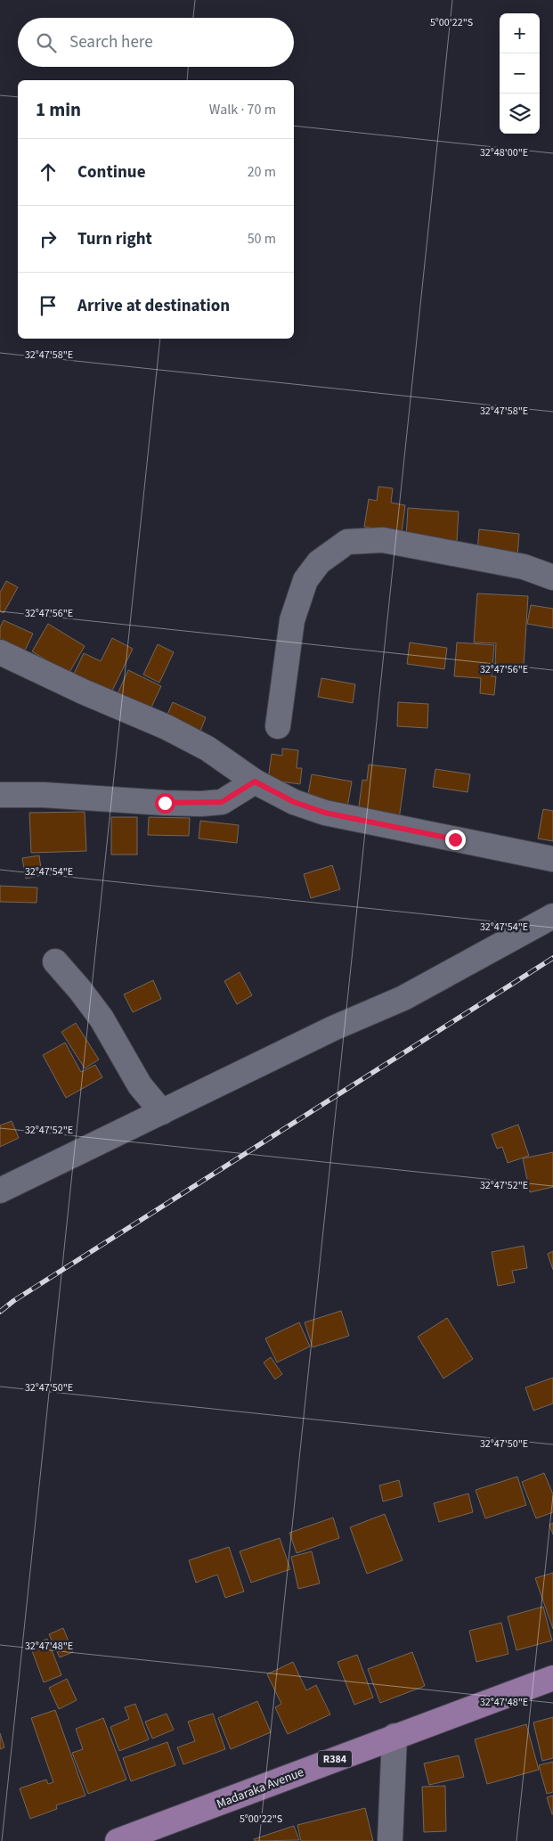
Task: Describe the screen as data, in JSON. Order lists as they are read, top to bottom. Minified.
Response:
{"streets":{"main road":["R384","Madaraka Avenue"]},"page":{"map_buttons":["+","−"],"search":"Search here","heading":["1 min","Walk · 70 m"],"list":[["Continue","20 m"],["Turn right","50 m"],"Arrive at destination"]},"coordinates":["5°00'22\"S","32°48'00\"E","32°47'58\"E","32°47'56\"E","32°47'54\"E","32°47'52\"E","32°47'50\"E","32°47'48\"E"]}
